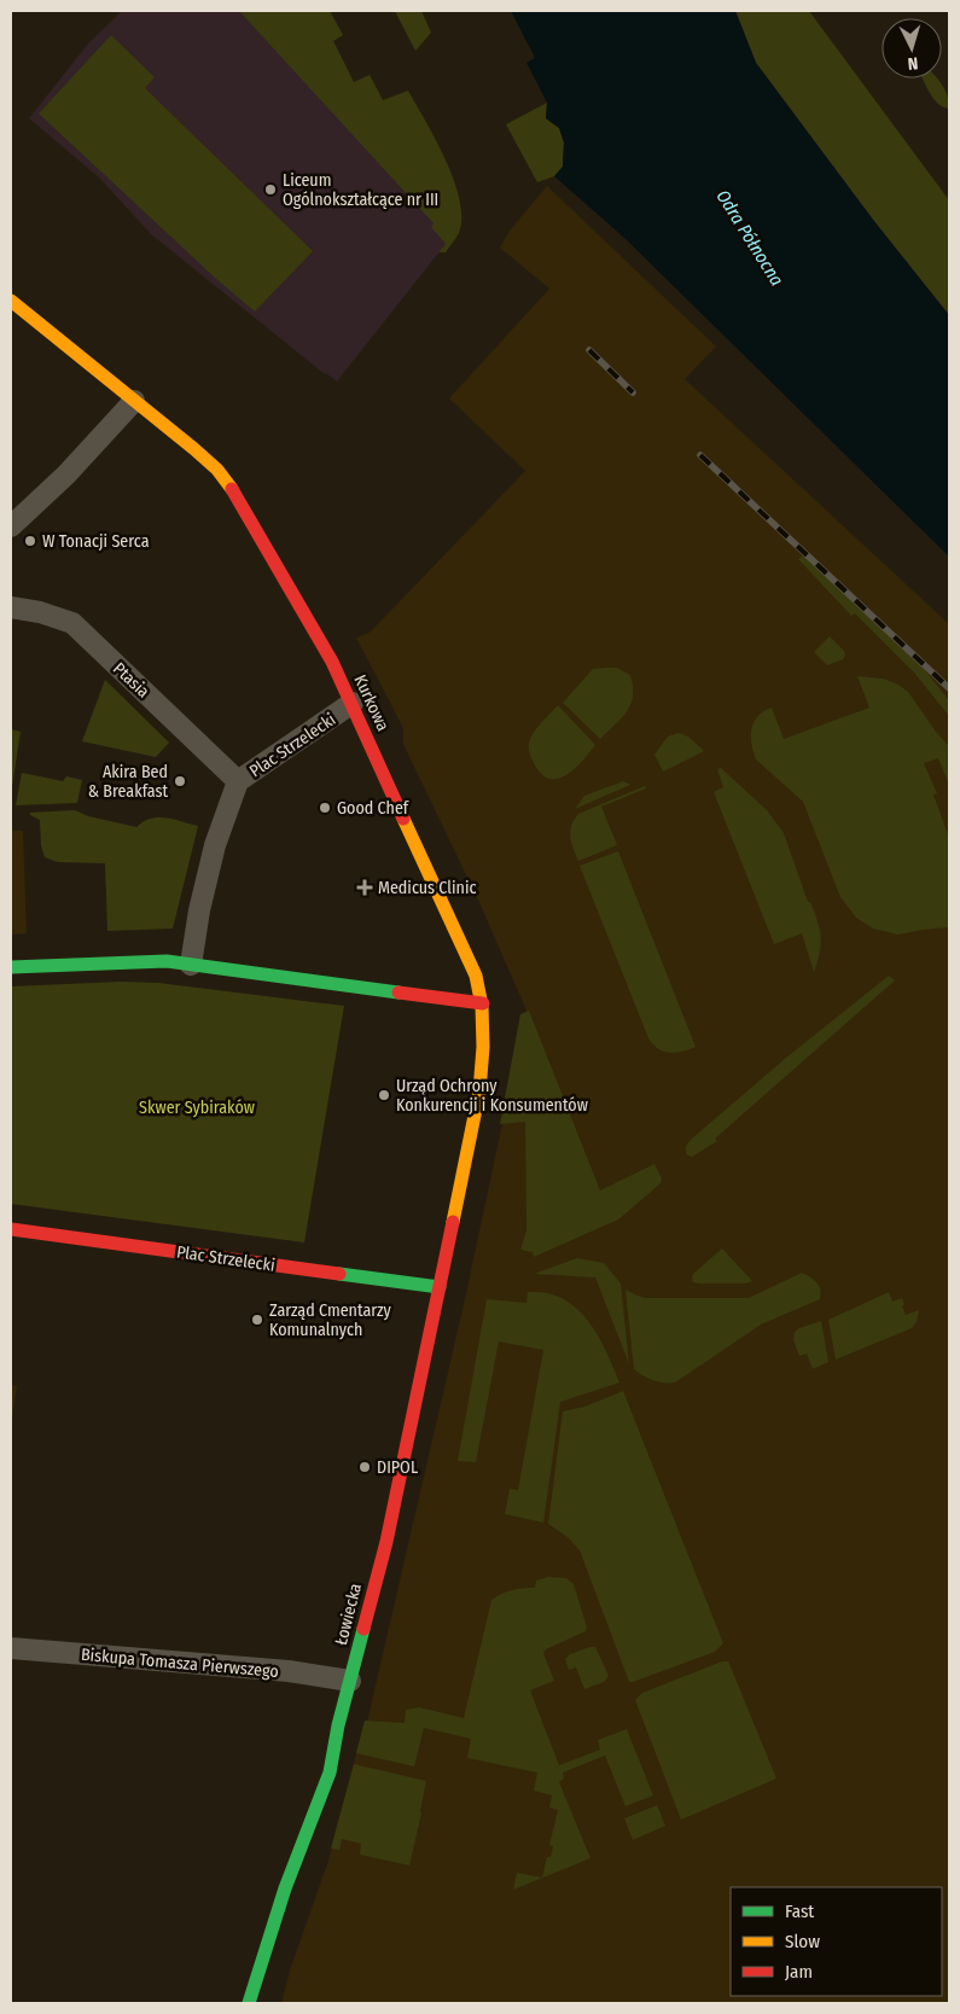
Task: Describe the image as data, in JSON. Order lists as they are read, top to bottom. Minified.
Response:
{"streets":{"main road":["Kurkowa","Plac Strzelecki","Łowiecka"],"street":["Ptasia","Biskupa Tomasza Pierwszego"]},"crossings":[["Ptasia","Plac Strzelecki"],["Kurkowa","Plac Strzelecki"],["Kurkowa","Łowiecka"],["Plac Strzelecki","Łowiecka"],["Łowiecka","Biskupa Tomasza Pierwszego"]],"water":["Odra Północna"],"parks":["Skwer Sybiraków"],"places":{"other":["Liceum Ogólnokształcące nr III","W Tonacji Serca","Akira Bed & Breakfast","Good Chef","Urząd Ochrony Konkurencji i Konsumentów","Zarząd Cmentarzy Komunalnych","DIPOL"],"health":["Medicus Clinic"]},"legend":["Fast","Slow","Jam"],"north":"bottom"}
